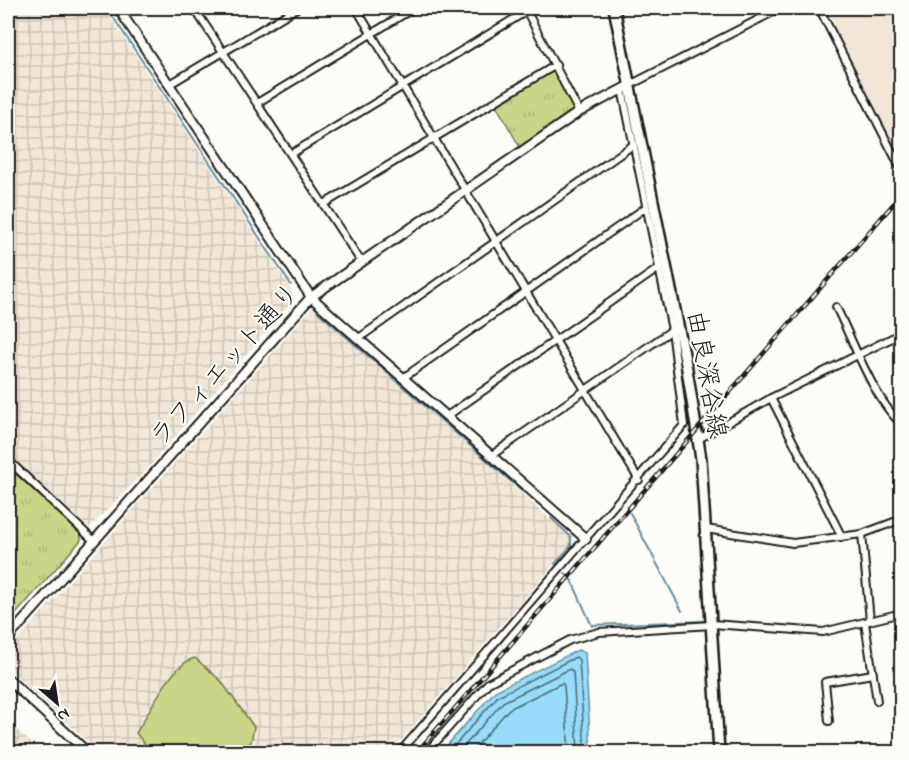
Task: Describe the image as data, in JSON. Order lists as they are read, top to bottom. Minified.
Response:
{"streets":{"main road":["由良深谷線"],"street":["ラフィエット通り"]},"crossings":[["ラフィエット通り","由良深谷線"]],"north":"bottom right"}
